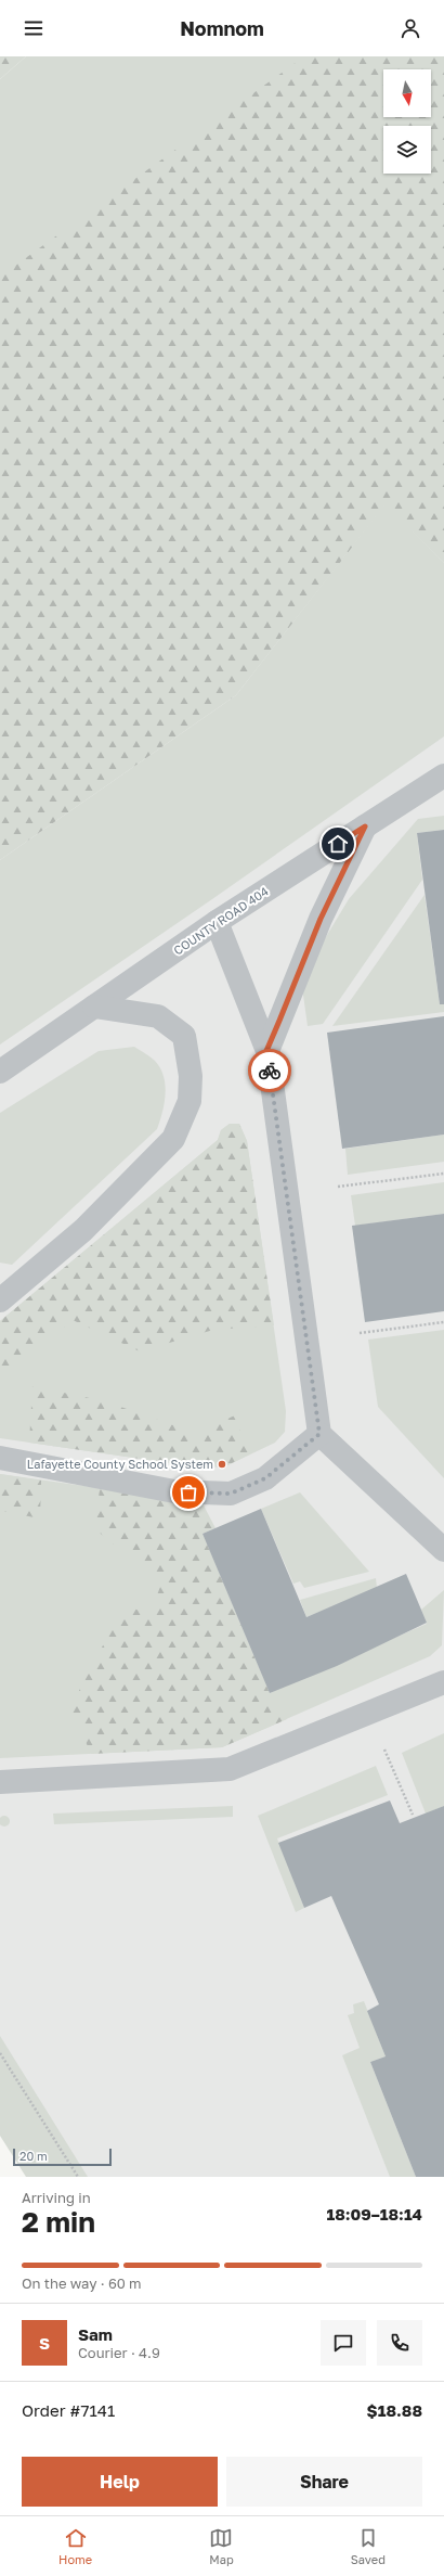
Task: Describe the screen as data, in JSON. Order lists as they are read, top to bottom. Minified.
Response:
{"streets":{"street":["COUNTY ROAD 404"]},"places":["Lafayette County School System"],"scale_bar":"20 m","north":"bottom","page":{"header":"Nomnom","scale":"20 m","heading":["2 min","Arriving in","18:09–18:14"],"panel":["Sam","Courier · 4.9","Order #7141","$18.88"],"bar":"On the way · 60 m","round":"S","buttons":["Help","Share"],"tabs":["Home","Map","Saved"]}}
